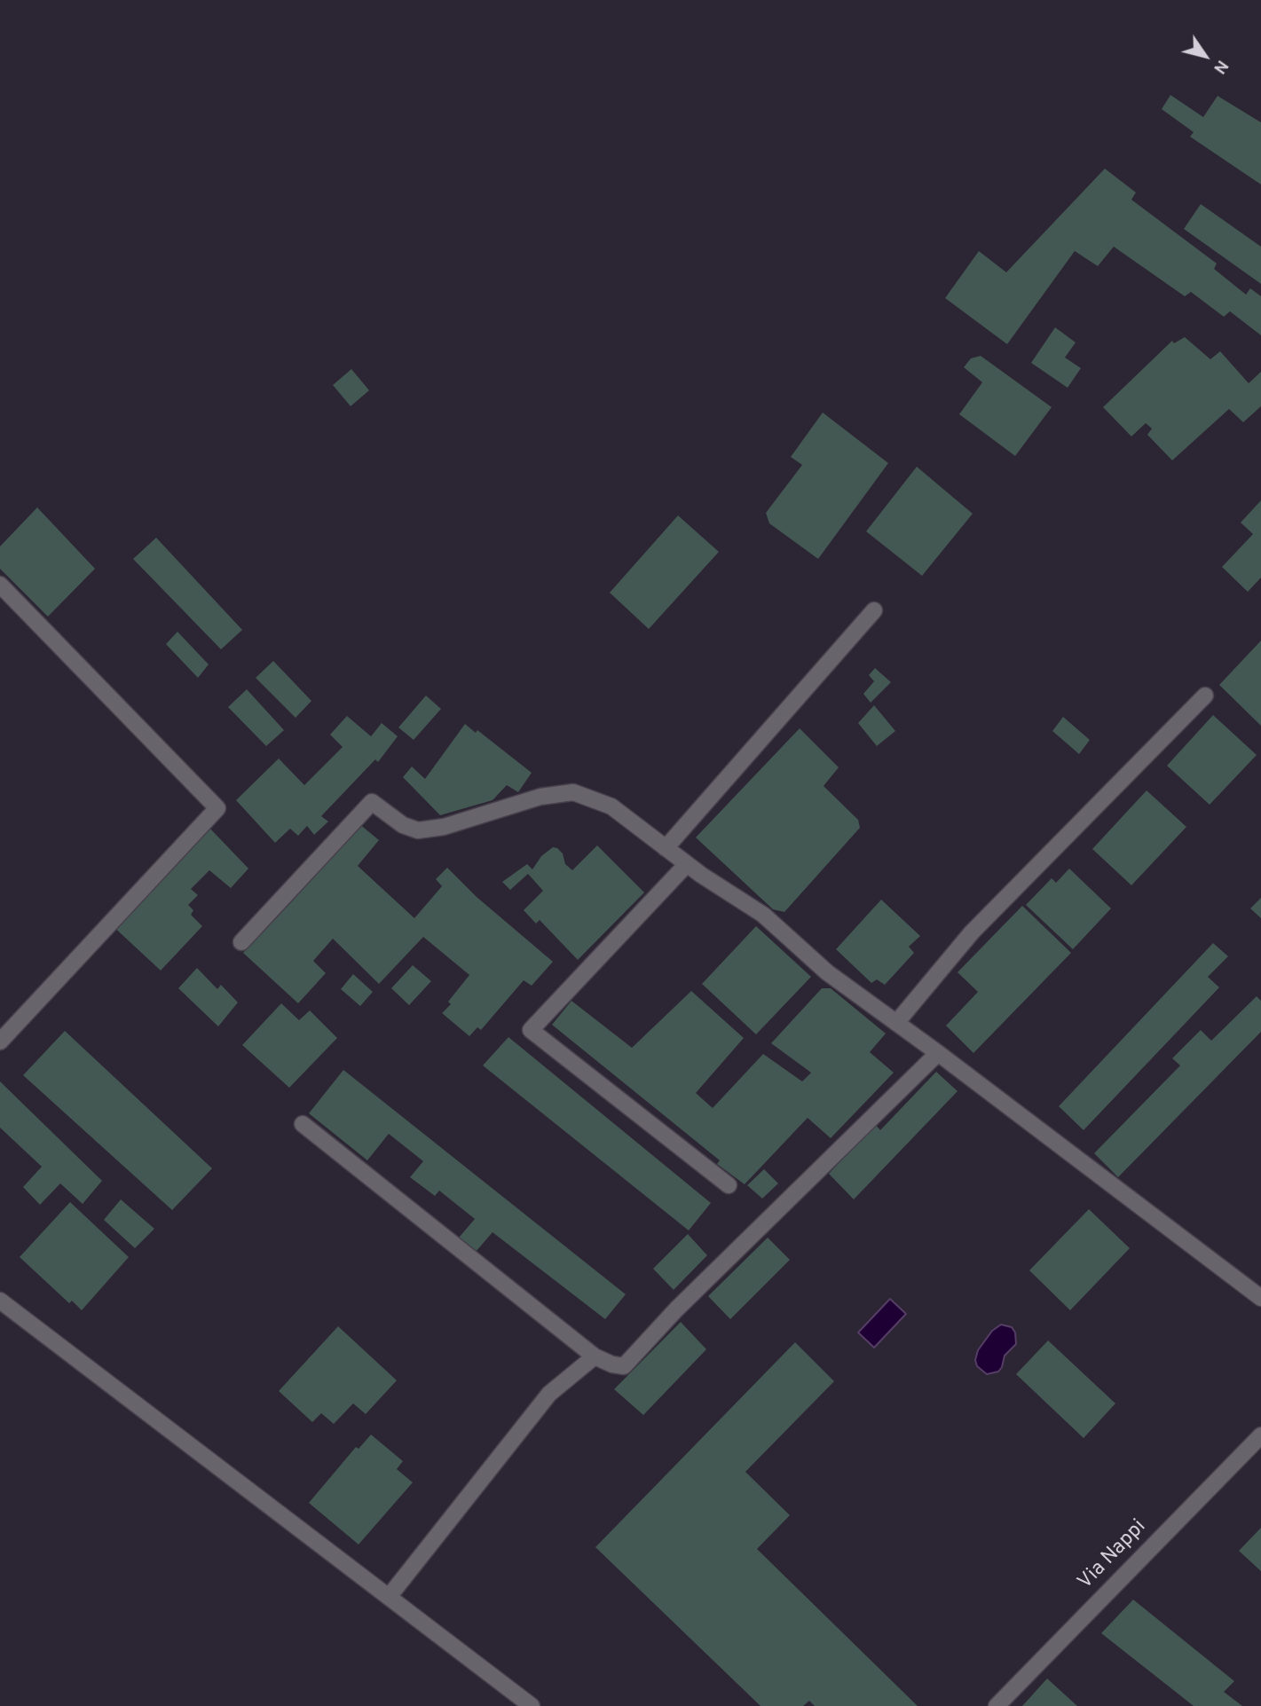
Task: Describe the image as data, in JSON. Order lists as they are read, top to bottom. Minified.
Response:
{"streets":{"street":["Via Nappi"]},"north":"bottom right"}
